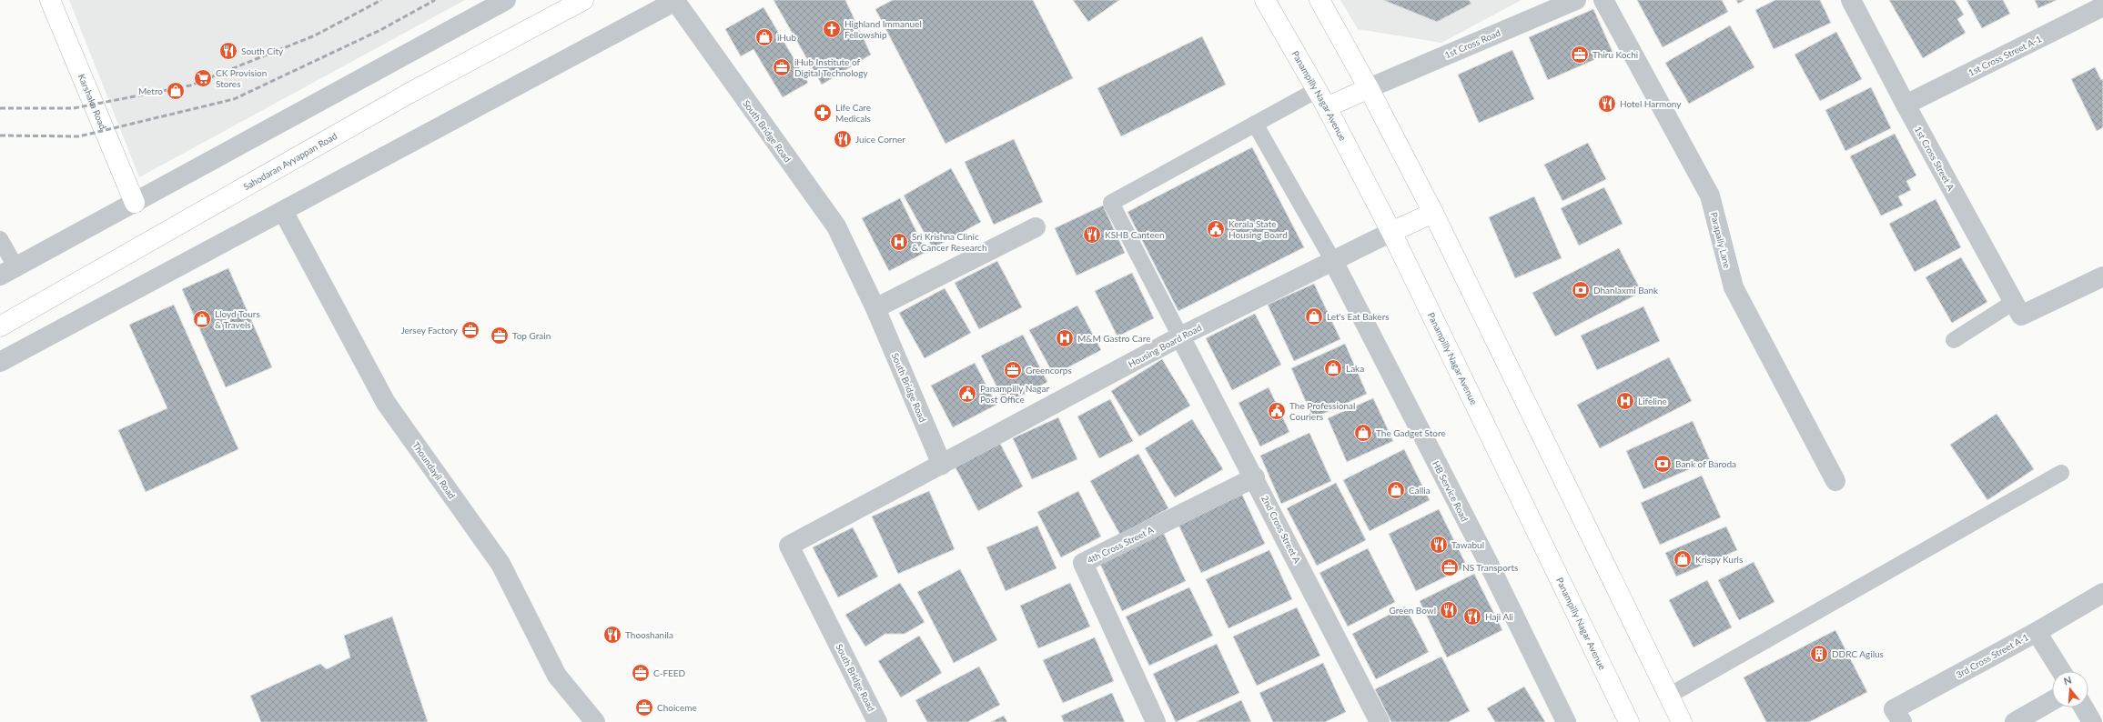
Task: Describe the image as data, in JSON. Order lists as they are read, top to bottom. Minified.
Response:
{"streets":{"street":["1st Cross Road","1st Cross Street A-1","Panampilly Nagar Avenue","Karshaka Road","South Bridge Road","1st Cross Street A","Sahodaran Ayyappan Road","Parapally Lane","Housing Board Road","Thoundayil Road","HB Service Road","2nd Cross Street A","4th Cross Street A","3rd Cross Street A-1"]},"crossings":[["1st Cross Street A-1","1st Cross Street A"],["Panampilly Nagar Avenue","Housing Board Road"],["South Bridge Road","Housing Board Road"],["Housing Board Road","HB Service Road"],["Housing Board Road","2nd Cross Street A"],["2nd Cross Street A","4th Cross Street A"]],"places":{"church":["Highland Immanuel Fellowship"],"shop":["iHub","Metro","Let's Eat Bakers","Lloyd Tours & Travels","Laka","The Gadget Store","Callia","Krispy Kurls"],"restaurant":["South City","Hotel Harmony","Juice Corner","KSHB Canteen","Tawabul","Green Bowl","Haji Ali","Thooshanila"],"office":["Thiru Kochi","iHub Institute of Digital Technology","Jersey Factory","Top Grain","Greencorps","NS Transports","C-FEED","Choiceme"],"supermarket":["CK Provision Stores"],"pharmacy":["Life Care Medicals"],"public building":["Kerala State Housing Board","Panampilly Nagar Post Office","The Professional Couriers"],"hospital":["Sri Krishna Clinic & Cancer Research","M&M Gastro Care","Lifeline"],"bank":["Dhanlaxmi Bank","Bank of Baroda"],"building":["DDRC Agilus"]},"north":"top"}
